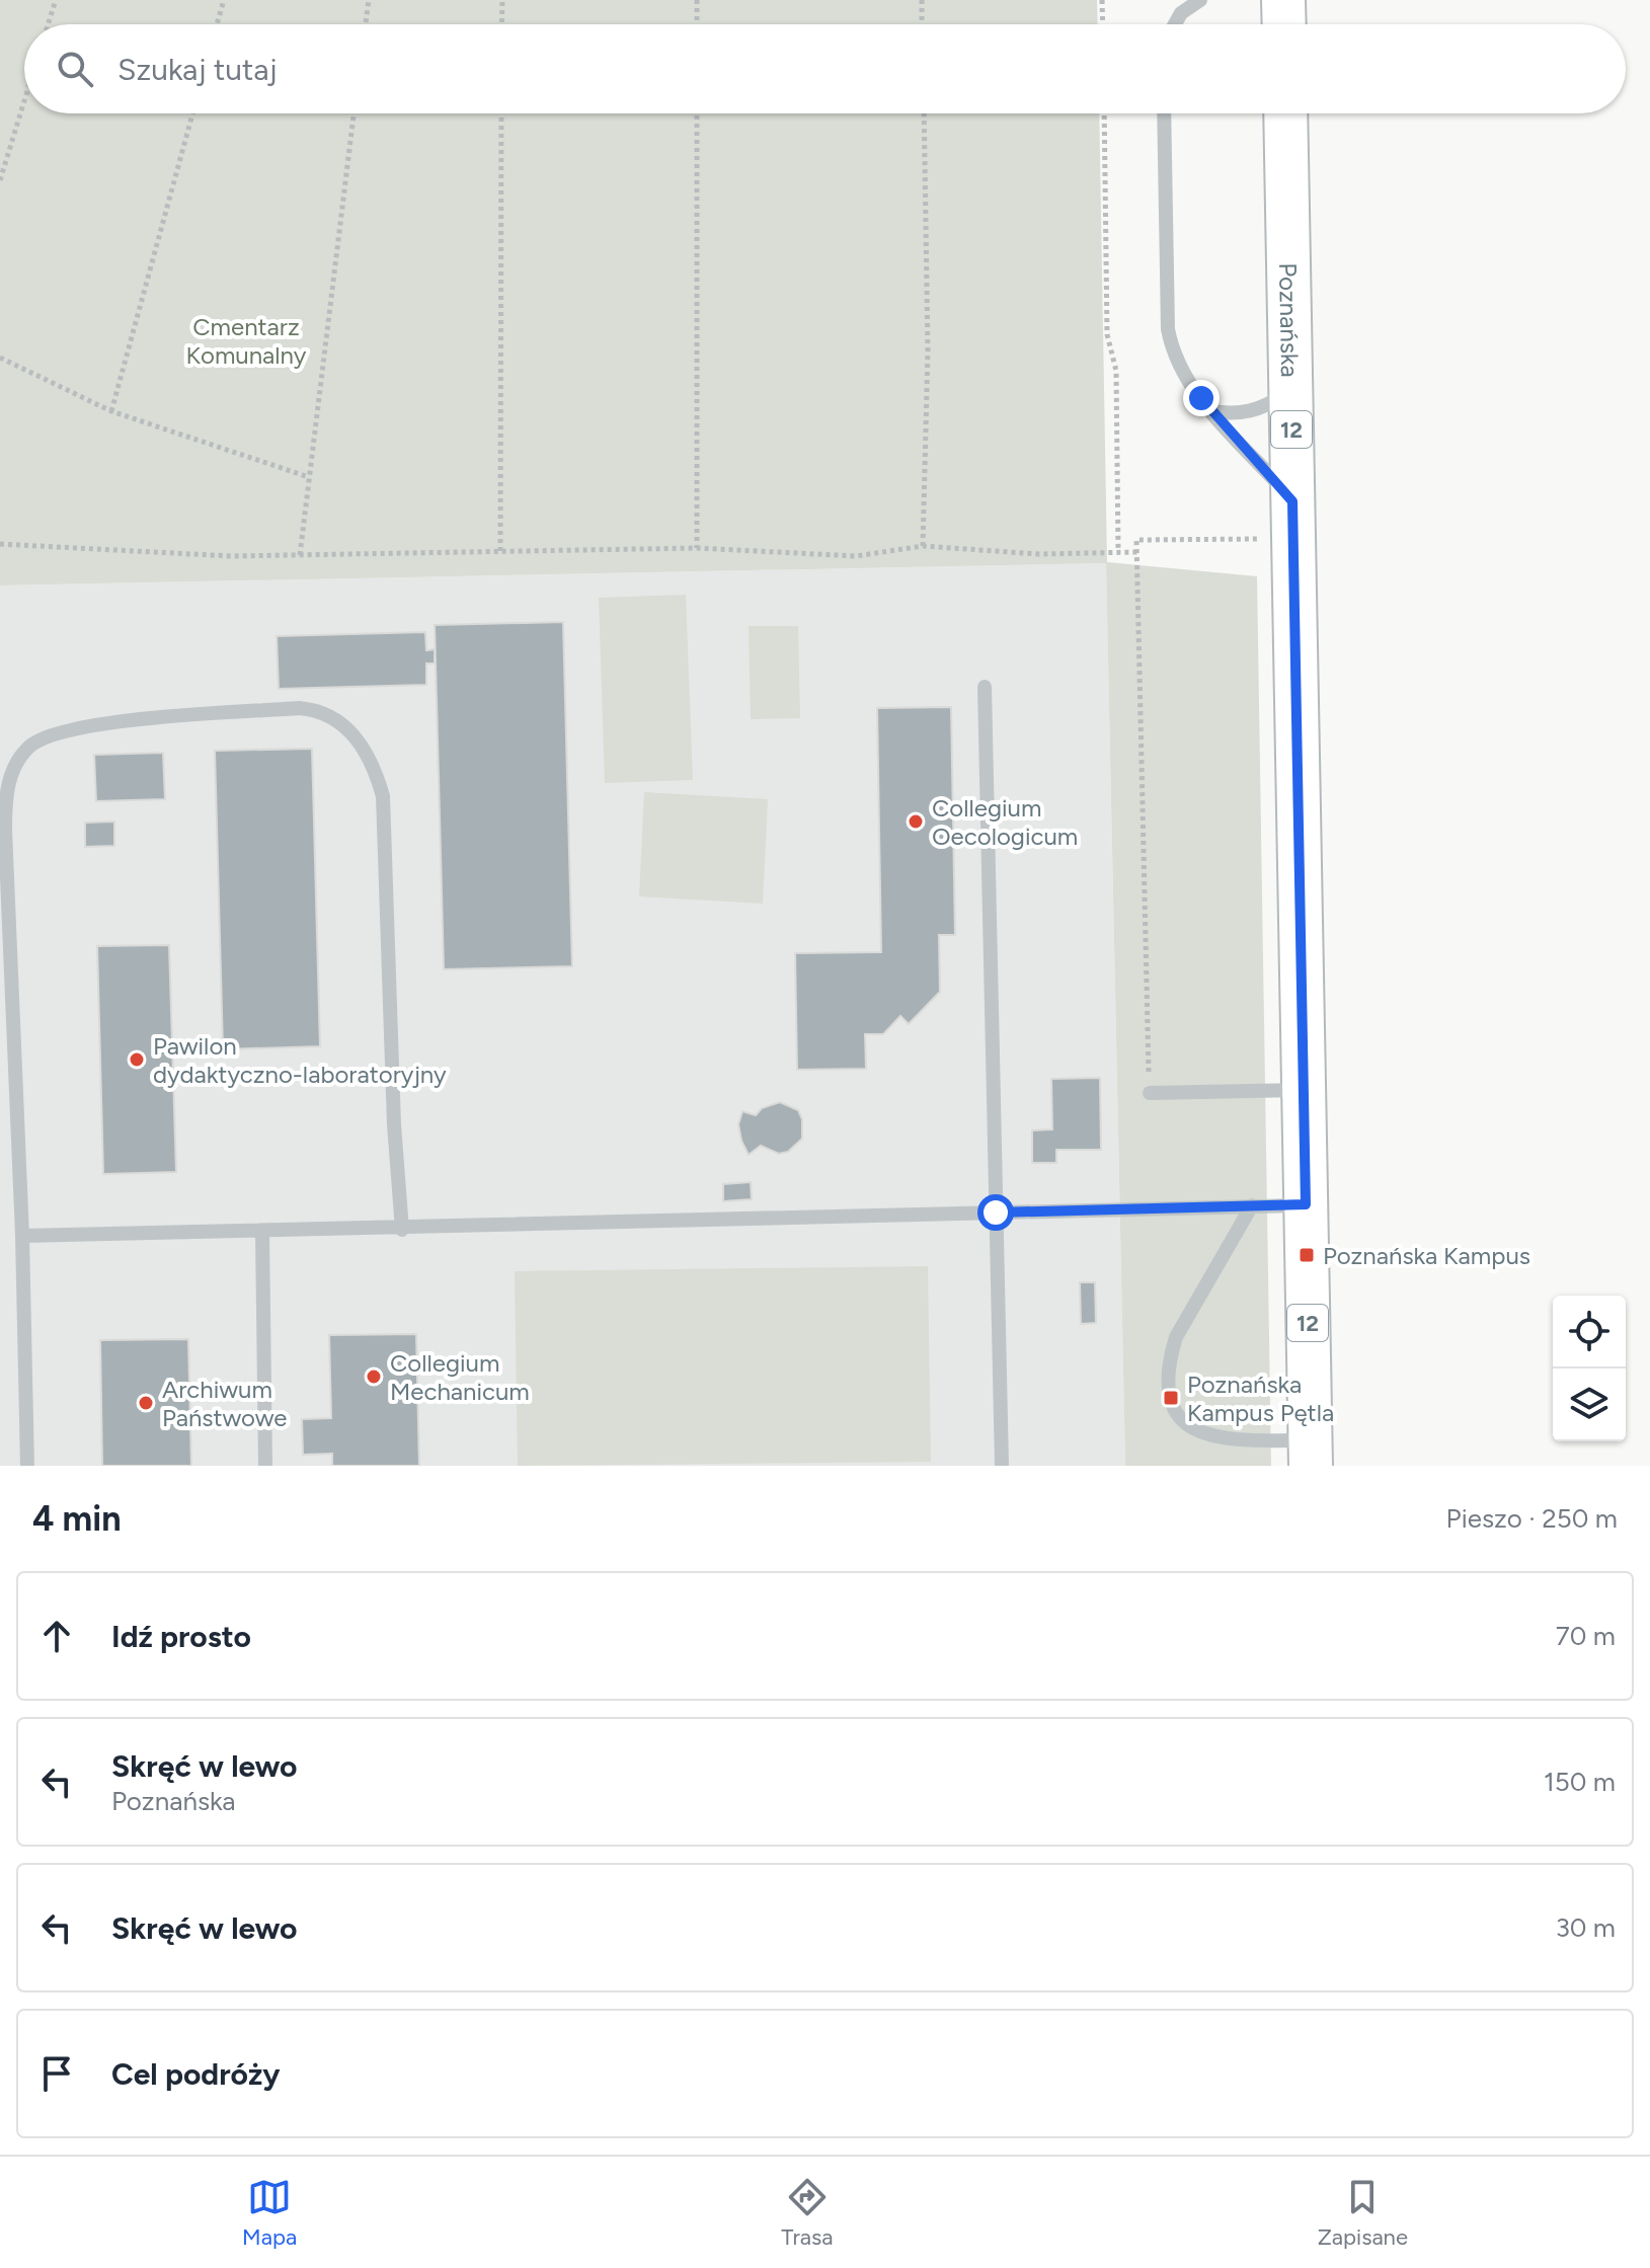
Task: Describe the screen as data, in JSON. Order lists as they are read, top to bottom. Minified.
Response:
{"streets":{"main road":["Poznańska","12"]},"parks":["Cmentarz Komunalny"],"places":{"other":["Collegium Oecologicum","Pawilon dydaktyczno-laboratoryjny","Collegium Mechanicum","Archiwum Państwowe"],"transit":["Poznańska Kampus","Poznańska Kampus Pętla"]},"page":{"search":"Szukaj tutaj","heading":["4 min","Pieszo · 250 m"],"list":[["Idź prosto","70 m"],["Skręć w lewo","Poznańska","150 m"],["Skręć w lewo","30 m"],"Cel podróży"],"nav":["Mapa","Trasa","Zapisane"]}}
